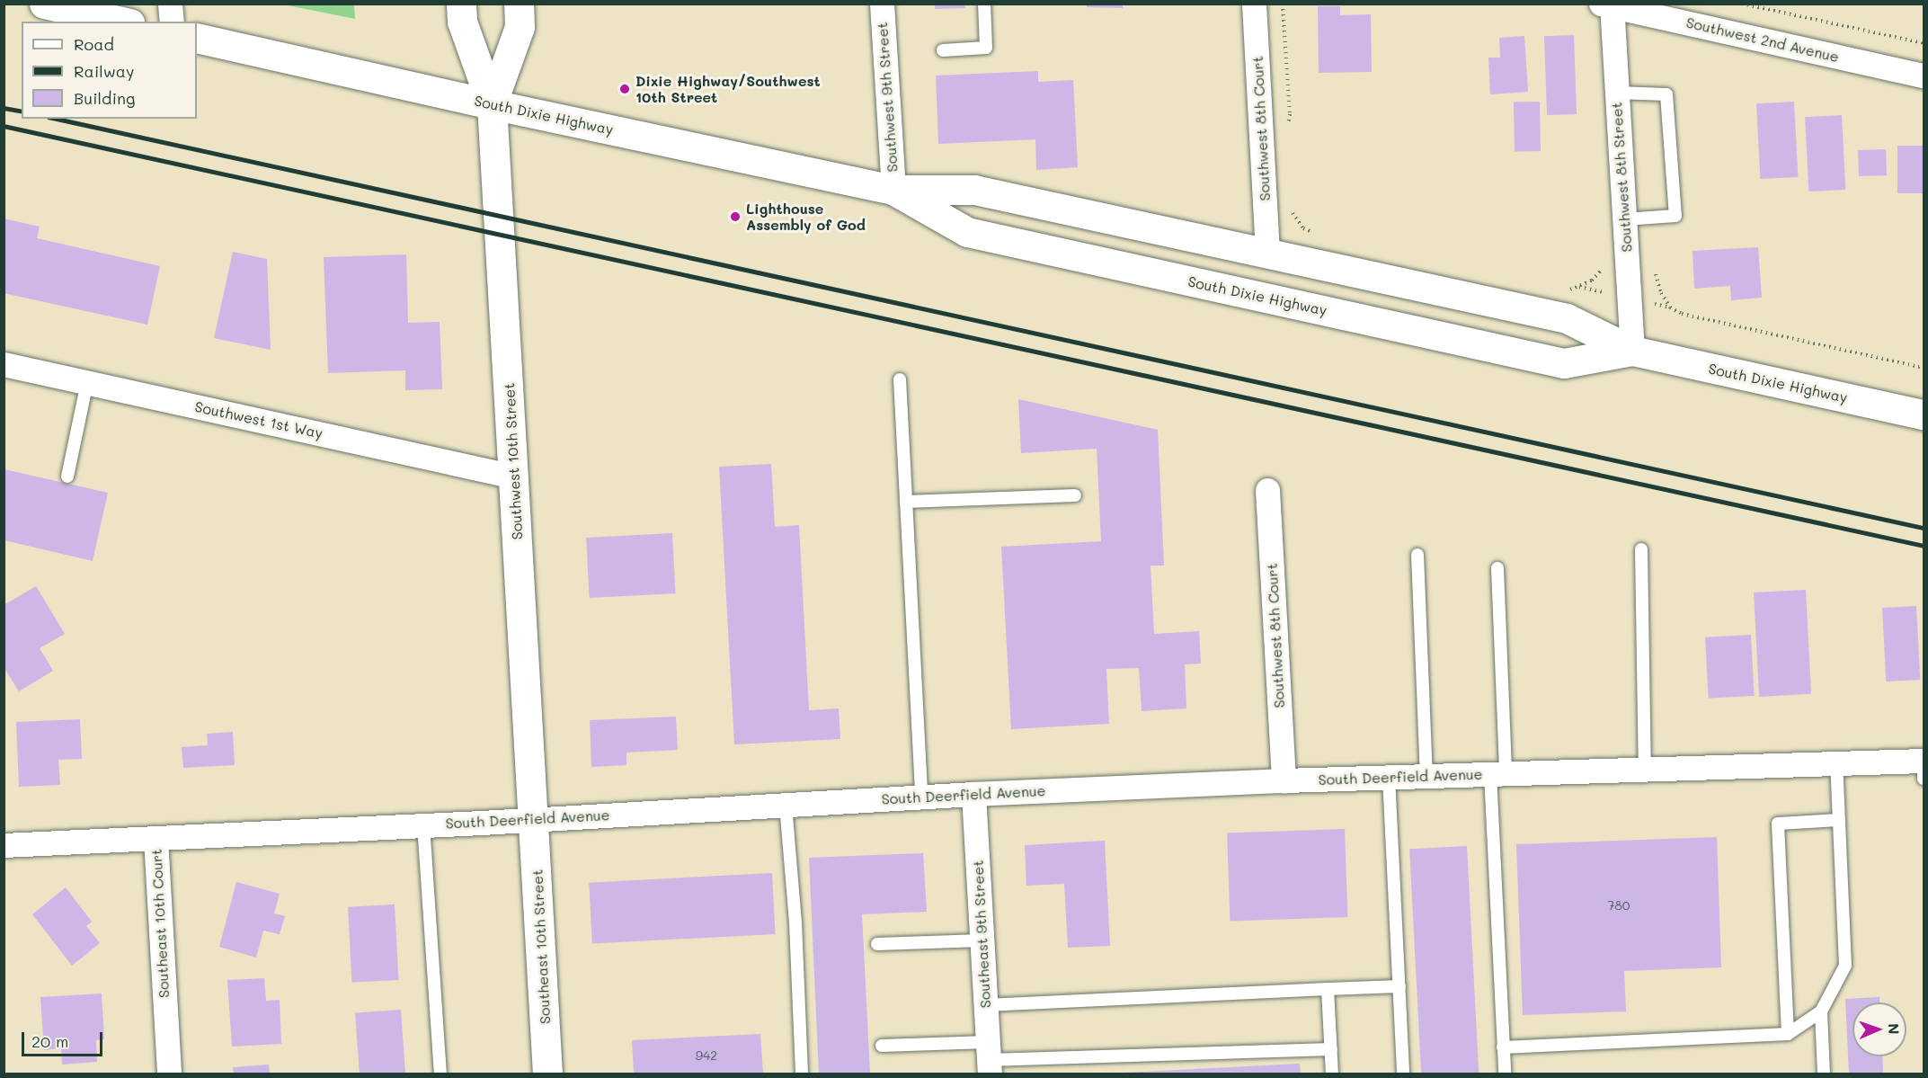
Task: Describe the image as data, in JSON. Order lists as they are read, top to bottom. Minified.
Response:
{"streets":{"main road":["South Dixie Highway","Southwest 10th Street","Southeast 10th Street"],"street":["Southwest 2nd Avenue","Southwest 9th Street","Southwest 8th Court","Southwest 8th Street","Southwest 1st Way","South Deerfield Avenue","Southeast 10th Court","Southeast 9th Street"]},"crossings":[["Southwest 2nd Avenue","Southwest 8th Street"],["Southwest 9th Street","South Dixie Highway"],["South Dixie Highway","Southwest 8th Court"],["South Dixie Highway","Southwest 8th Street"],["South Dixie Highway","Southwest 10th Street"],["Southwest 8th Court","South Deerfield Avenue"],["Southwest 1st Way","Southwest 10th Street"],["Southwest 10th Street","South Deerfield Avenue"],["Southwest 10th Street","Southeast 10th Street"],["South Deerfield Avenue","Southeast 10th Court"],["South Deerfield Avenue","Southeast 9th Street"],["South Deerfield Avenue","Southeast 10th Street"]],"places":["Dixie Highway/Southwest 10th Street","Lighthouse Assembly of God"],"house_numbers":["780","942"],"legend":["Road","Railway","Building"],"scale_bar":"20 m","north":"right"}
